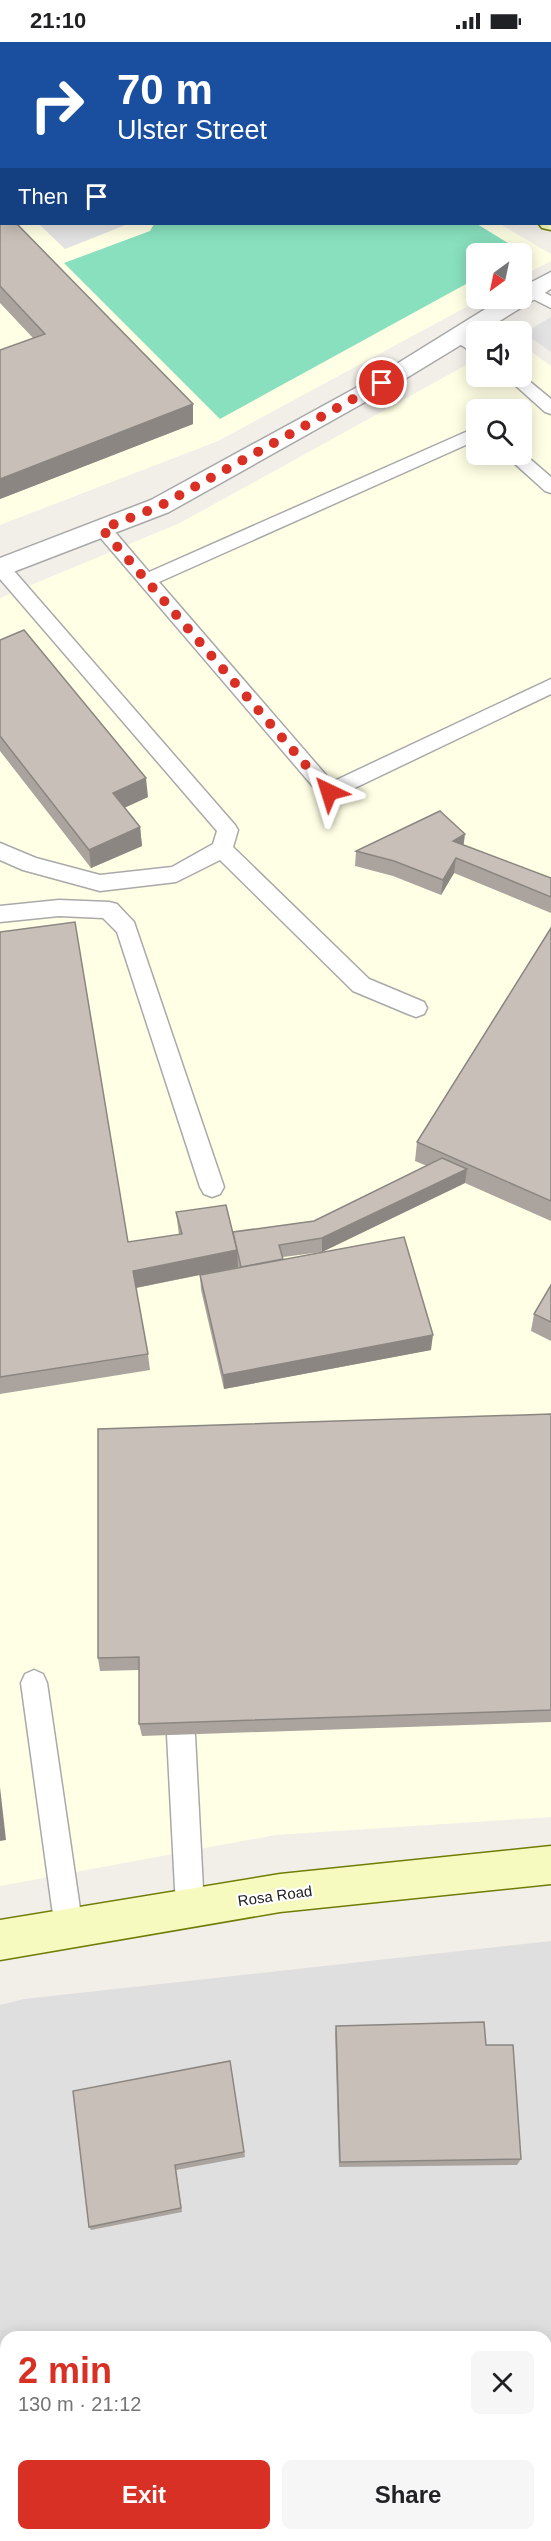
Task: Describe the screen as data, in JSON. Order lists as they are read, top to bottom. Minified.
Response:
{"streets":{"street":["Rosa Road"]},"north":"bottom left","page":{"status":"21:10","turn":["70 m","Ulster Street"],"then":"Then","heading":["2 min","130 m · 21:12"],"buttons":["Exit","Share"]}}
